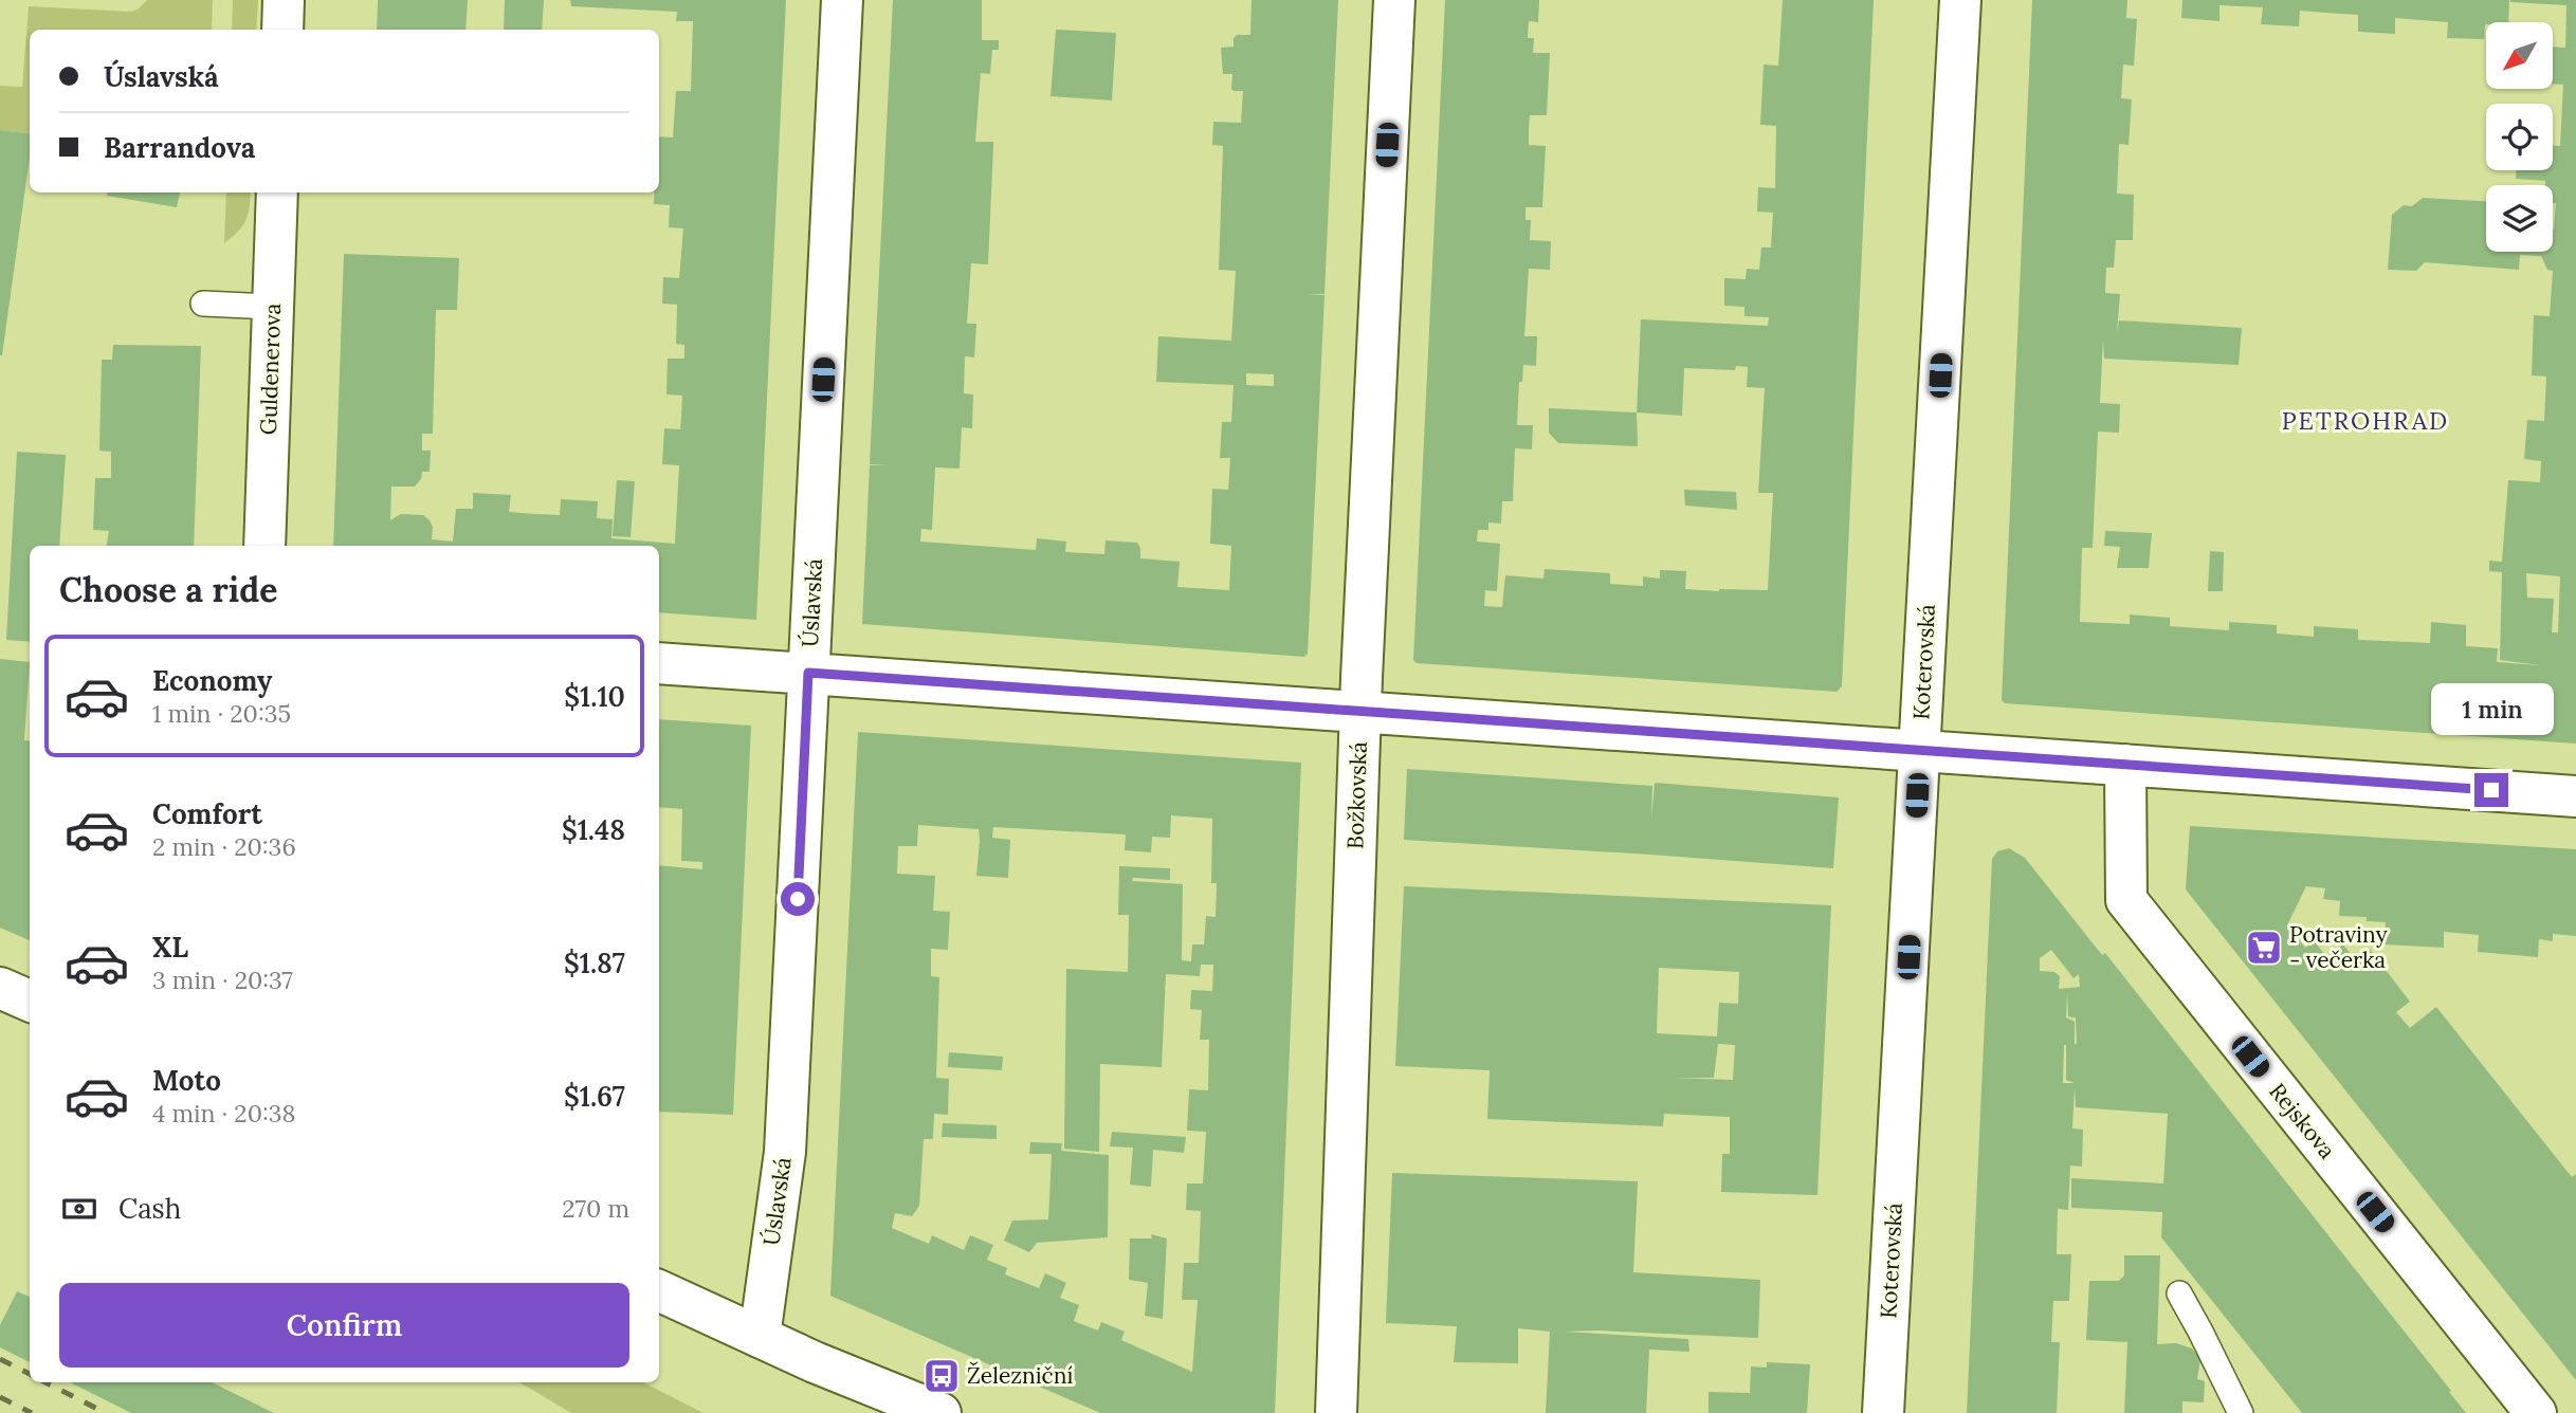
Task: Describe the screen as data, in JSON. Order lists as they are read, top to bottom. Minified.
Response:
{"streets":{"street":["Guldenerova","Úslavská","Koterovská","Božkovská","Rejskova"]},"districts":["PETROHRAD"],"places":{"supermarket":["Potraviny - večerka"],"bus stop":["Železniční"]},"north":"bottom left","page":{"banner":["Úslavská","Barrandova"],"heading":"Choose a ride","list":[{"name":"Economy","note":"1 min · 20:35","value":"$1.10"},{"name":"Comfort","note":"2 min · 20:36","value":"$1.48"},{"name":"XL","note":"3 min · 20:37","value":"$1.87"},{"name":"Moto","note":"4 min · 20:38","value":"$1.67"}],"bubble":"1 min","pay":["Cash","270 m"],"buttons":"Confirm"}}
